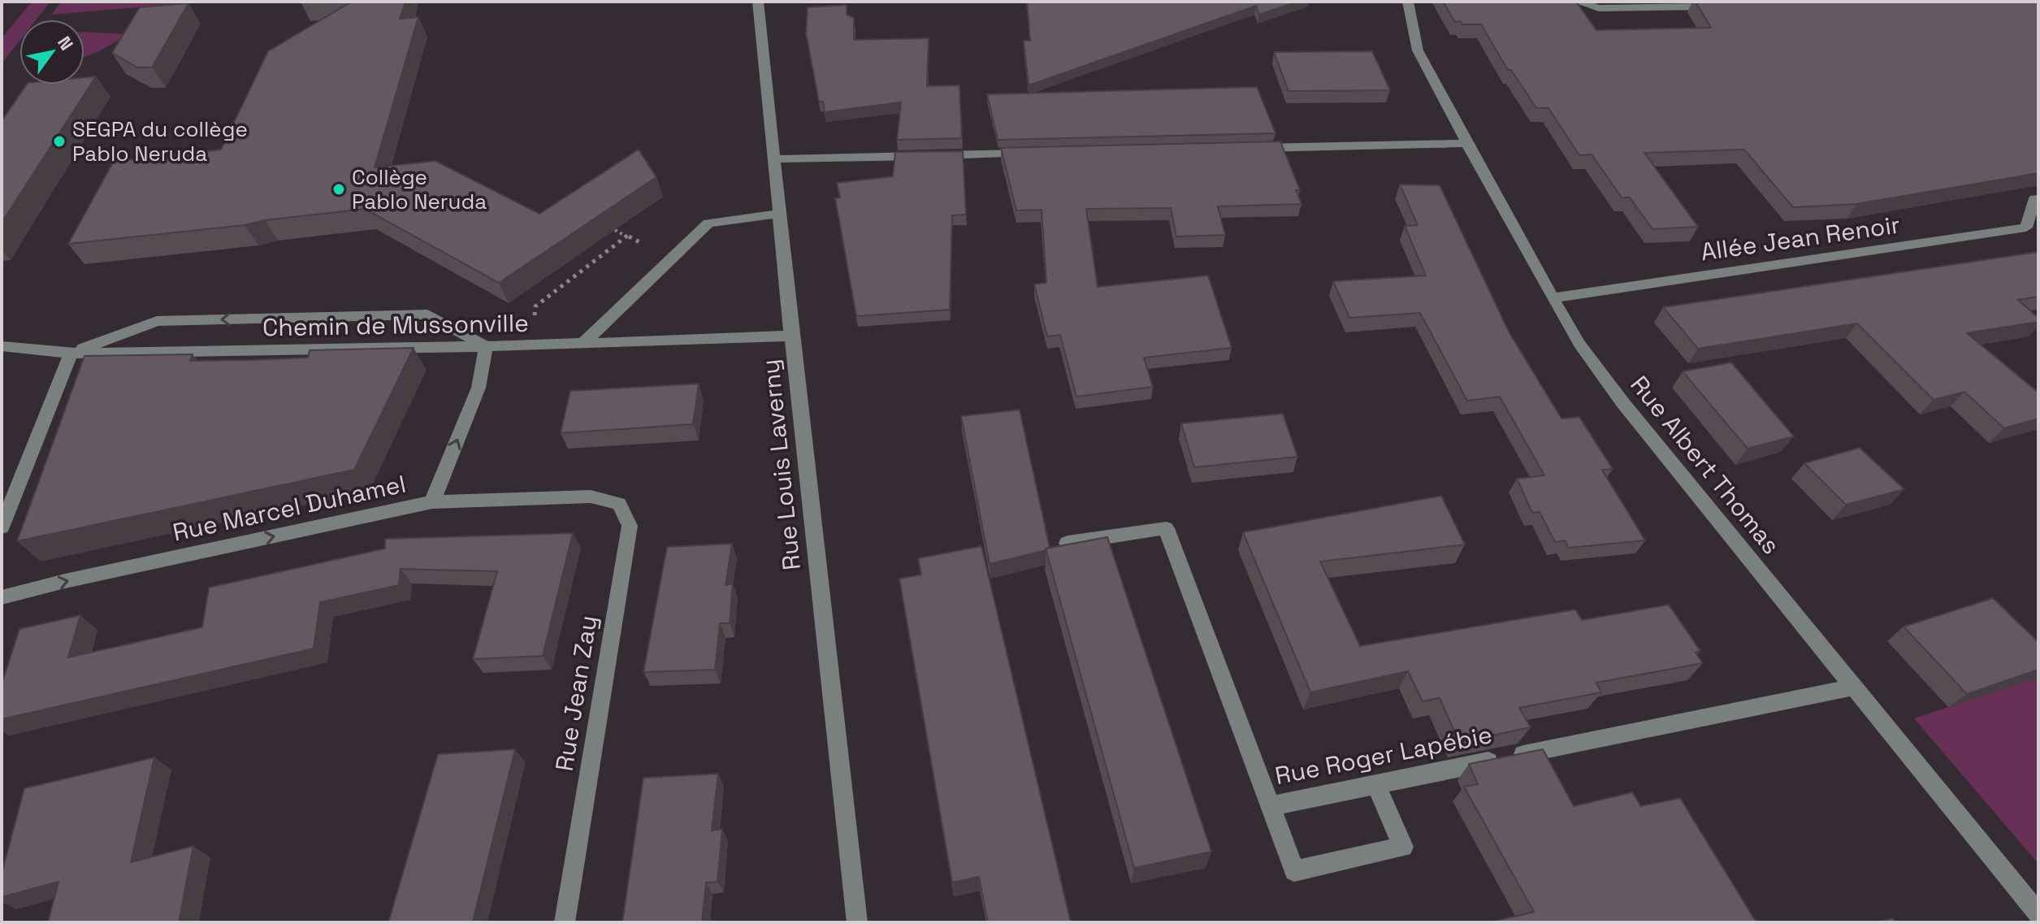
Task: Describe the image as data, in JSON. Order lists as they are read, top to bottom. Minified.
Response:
{"streets":{"street":["Allée Jean Renoir","Chemin de Mussonville","Rue Louis Laverny","Rue Albert Thomas","Rue Marcel Duhamel","Rue Jean Zay","Rue Roger Lapébie"]},"crossings":[["Allée Jean Renoir","Rue Albert Thomas"],["Chemin de Mussonville","Rue Louis Laverny"],["Rue Albert Thomas","Rue Roger Lapébie"],["Rue Marcel Duhamel","Rue Jean Zay"]],"one_way":["Rue Marcel Duhamel"],"places":["SEGPA du collège Pablo Neruda","Collège Pablo Neruda"],"north":"top right"}
